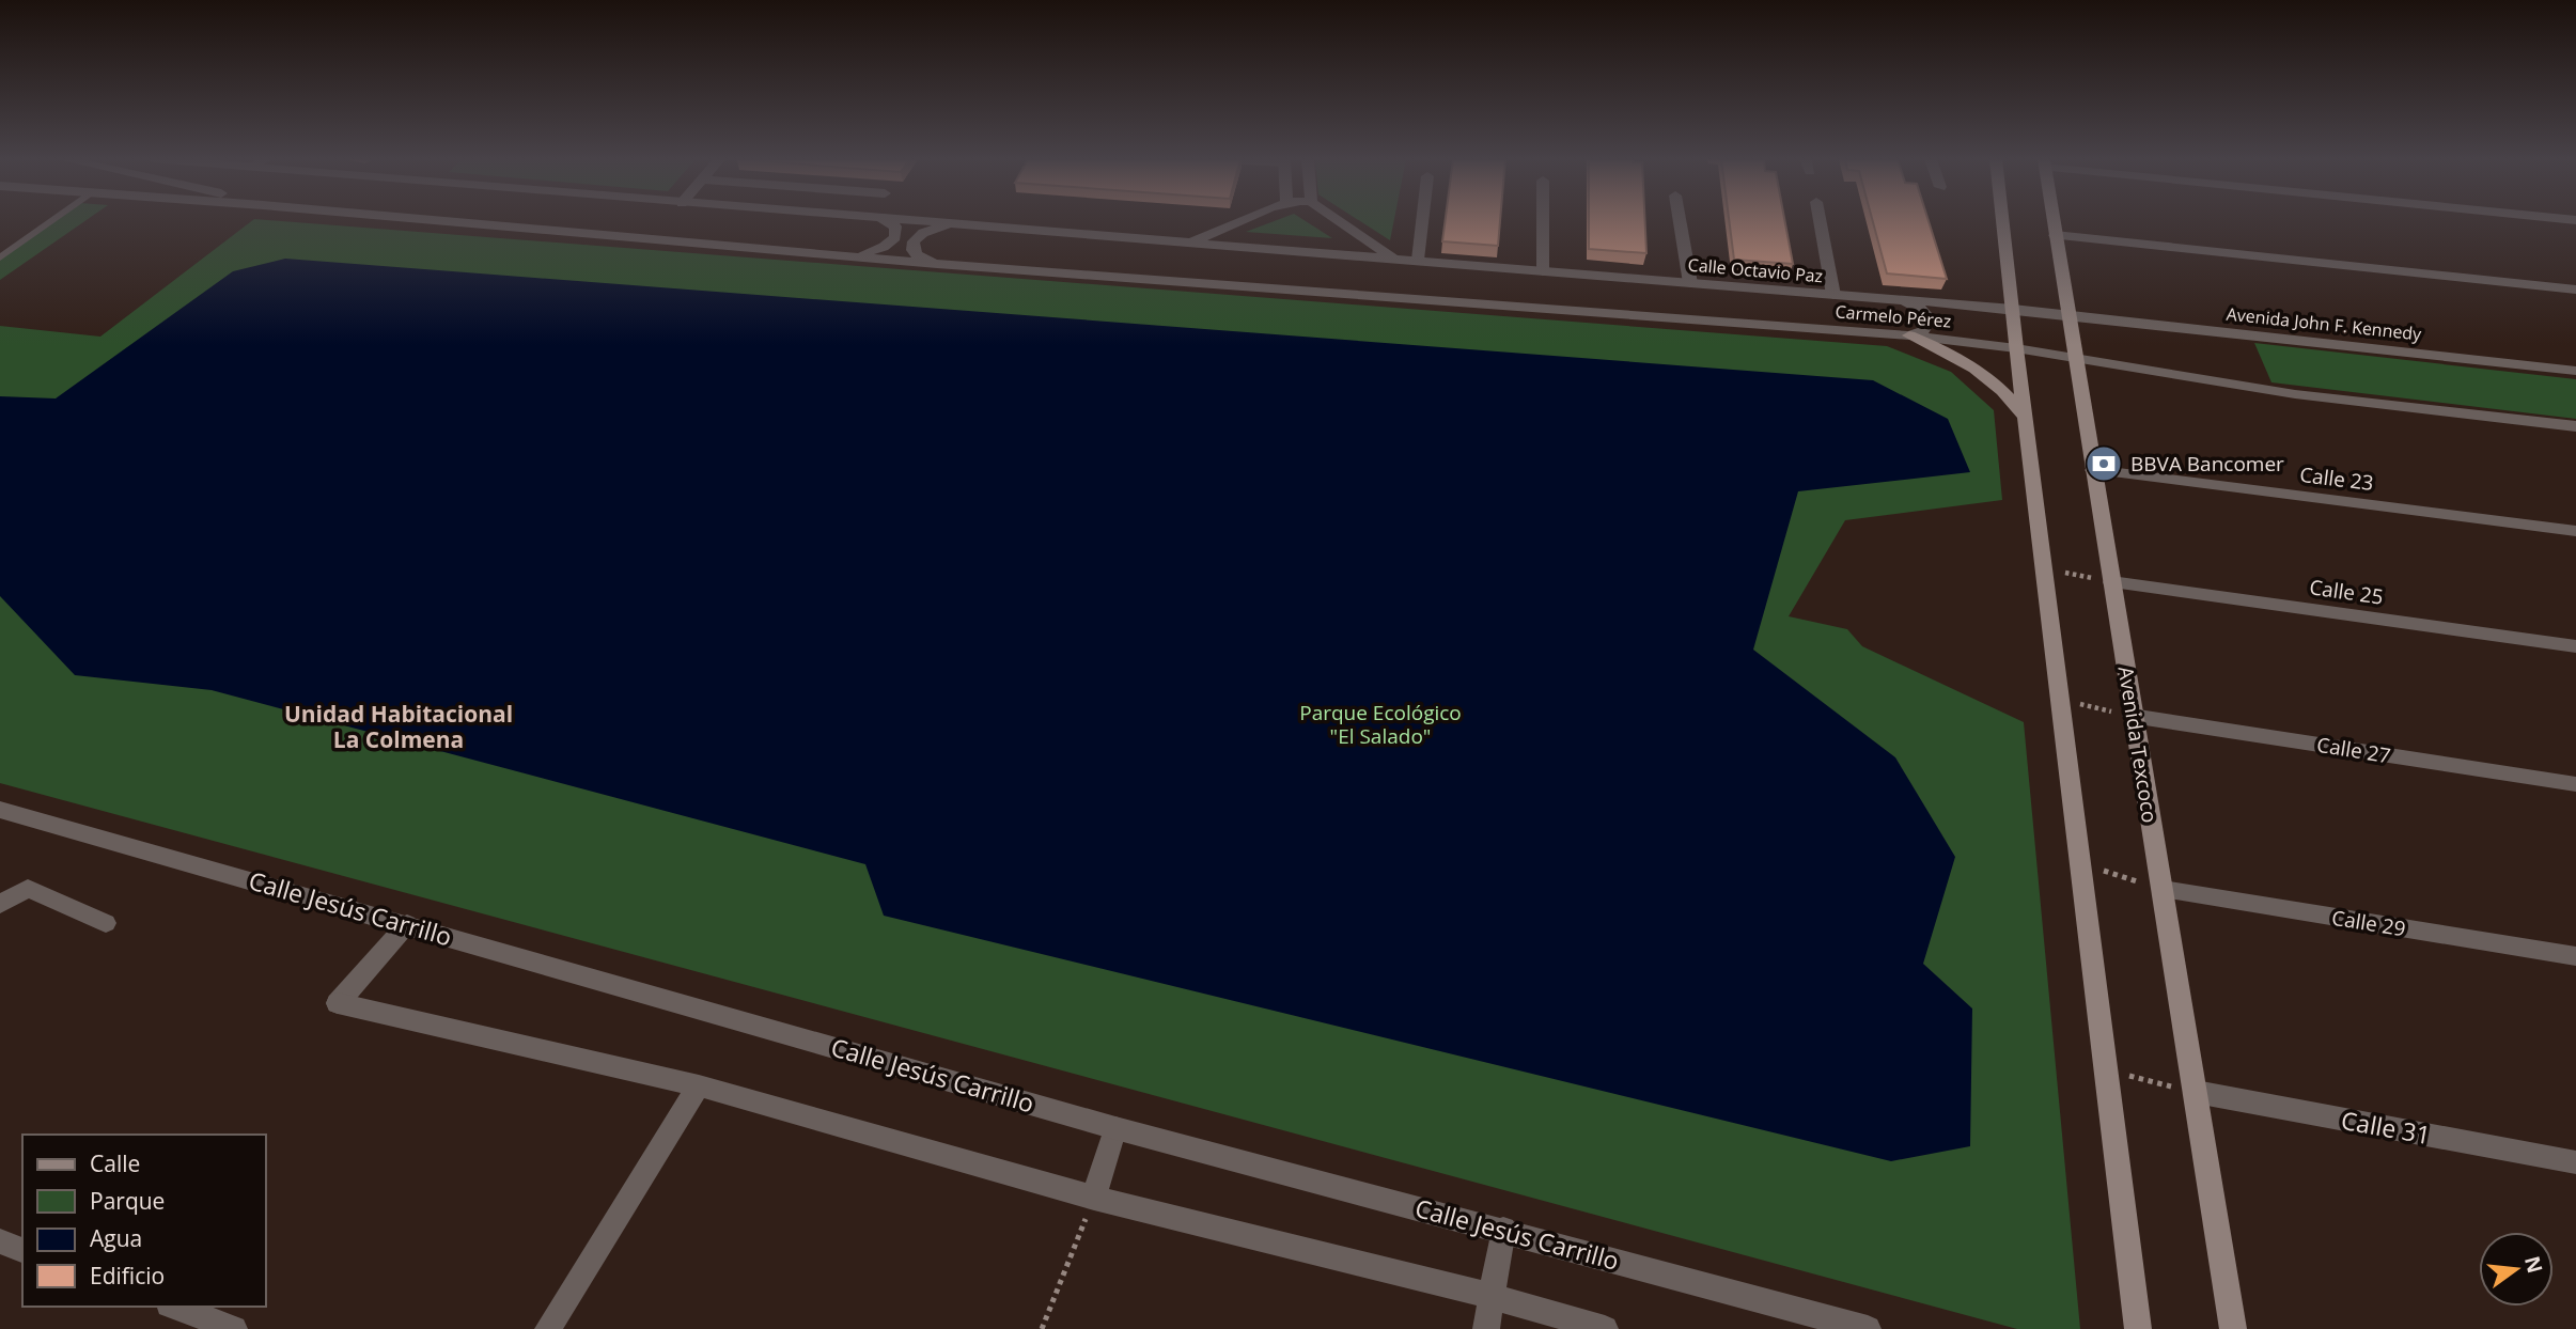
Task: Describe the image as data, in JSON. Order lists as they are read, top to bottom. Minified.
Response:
{"streets":{"main road":["Avenida Texcoco"],"street":["Calle Octavio Paz","Carmelo Pérez","Avenida John F. Kennedy","Calle 23","Calle 25","Calle 27","Calle Jesús Carrillo","Calle 29","Calle 31"]},"crossings":[["Carmelo Pérez","Avenida Texcoco"],["Avenida John F. Kennedy","Avenida Texcoco"],["Calle 23","Avenida Texcoco"],["Calle 25","Avenida Texcoco"],["Avenida Texcoco","Calle 27"],["Avenida Texcoco","Calle 29"],["Avenida Texcoco","Calle 31"]],"districts":["Unidad Habitacional La Colmena"],"parks":["Parque Ecológico \"El Salado\""],"places":{"bank":["BBVA Bancomer"]},"legend":["Calle","Parque","Agua","Edificio"],"north":"right"}
